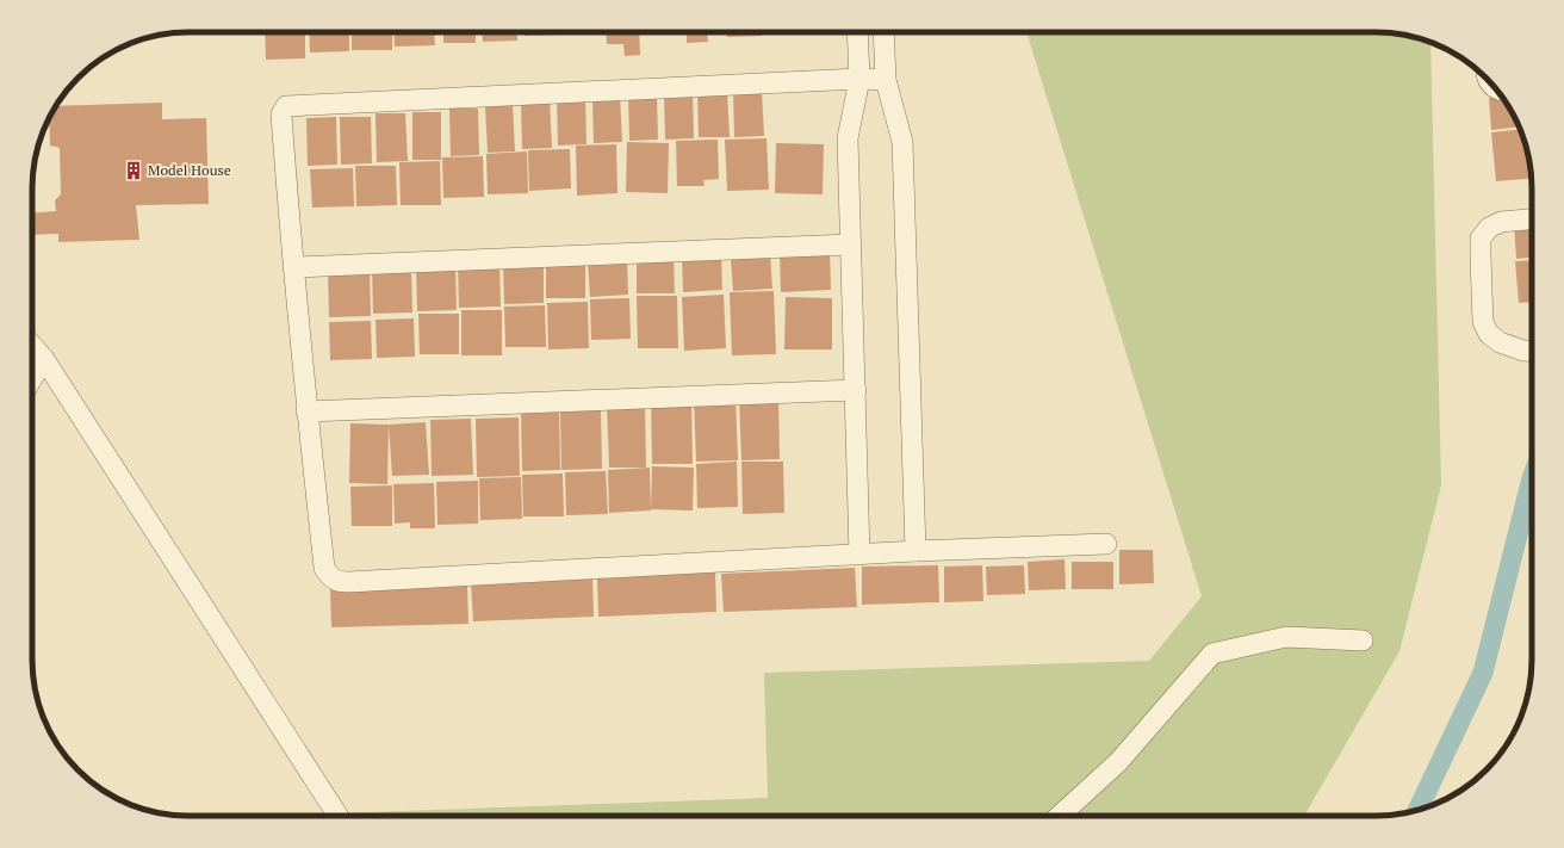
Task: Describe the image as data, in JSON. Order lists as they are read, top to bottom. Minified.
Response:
{"places":{"building":["Model House"]}}
